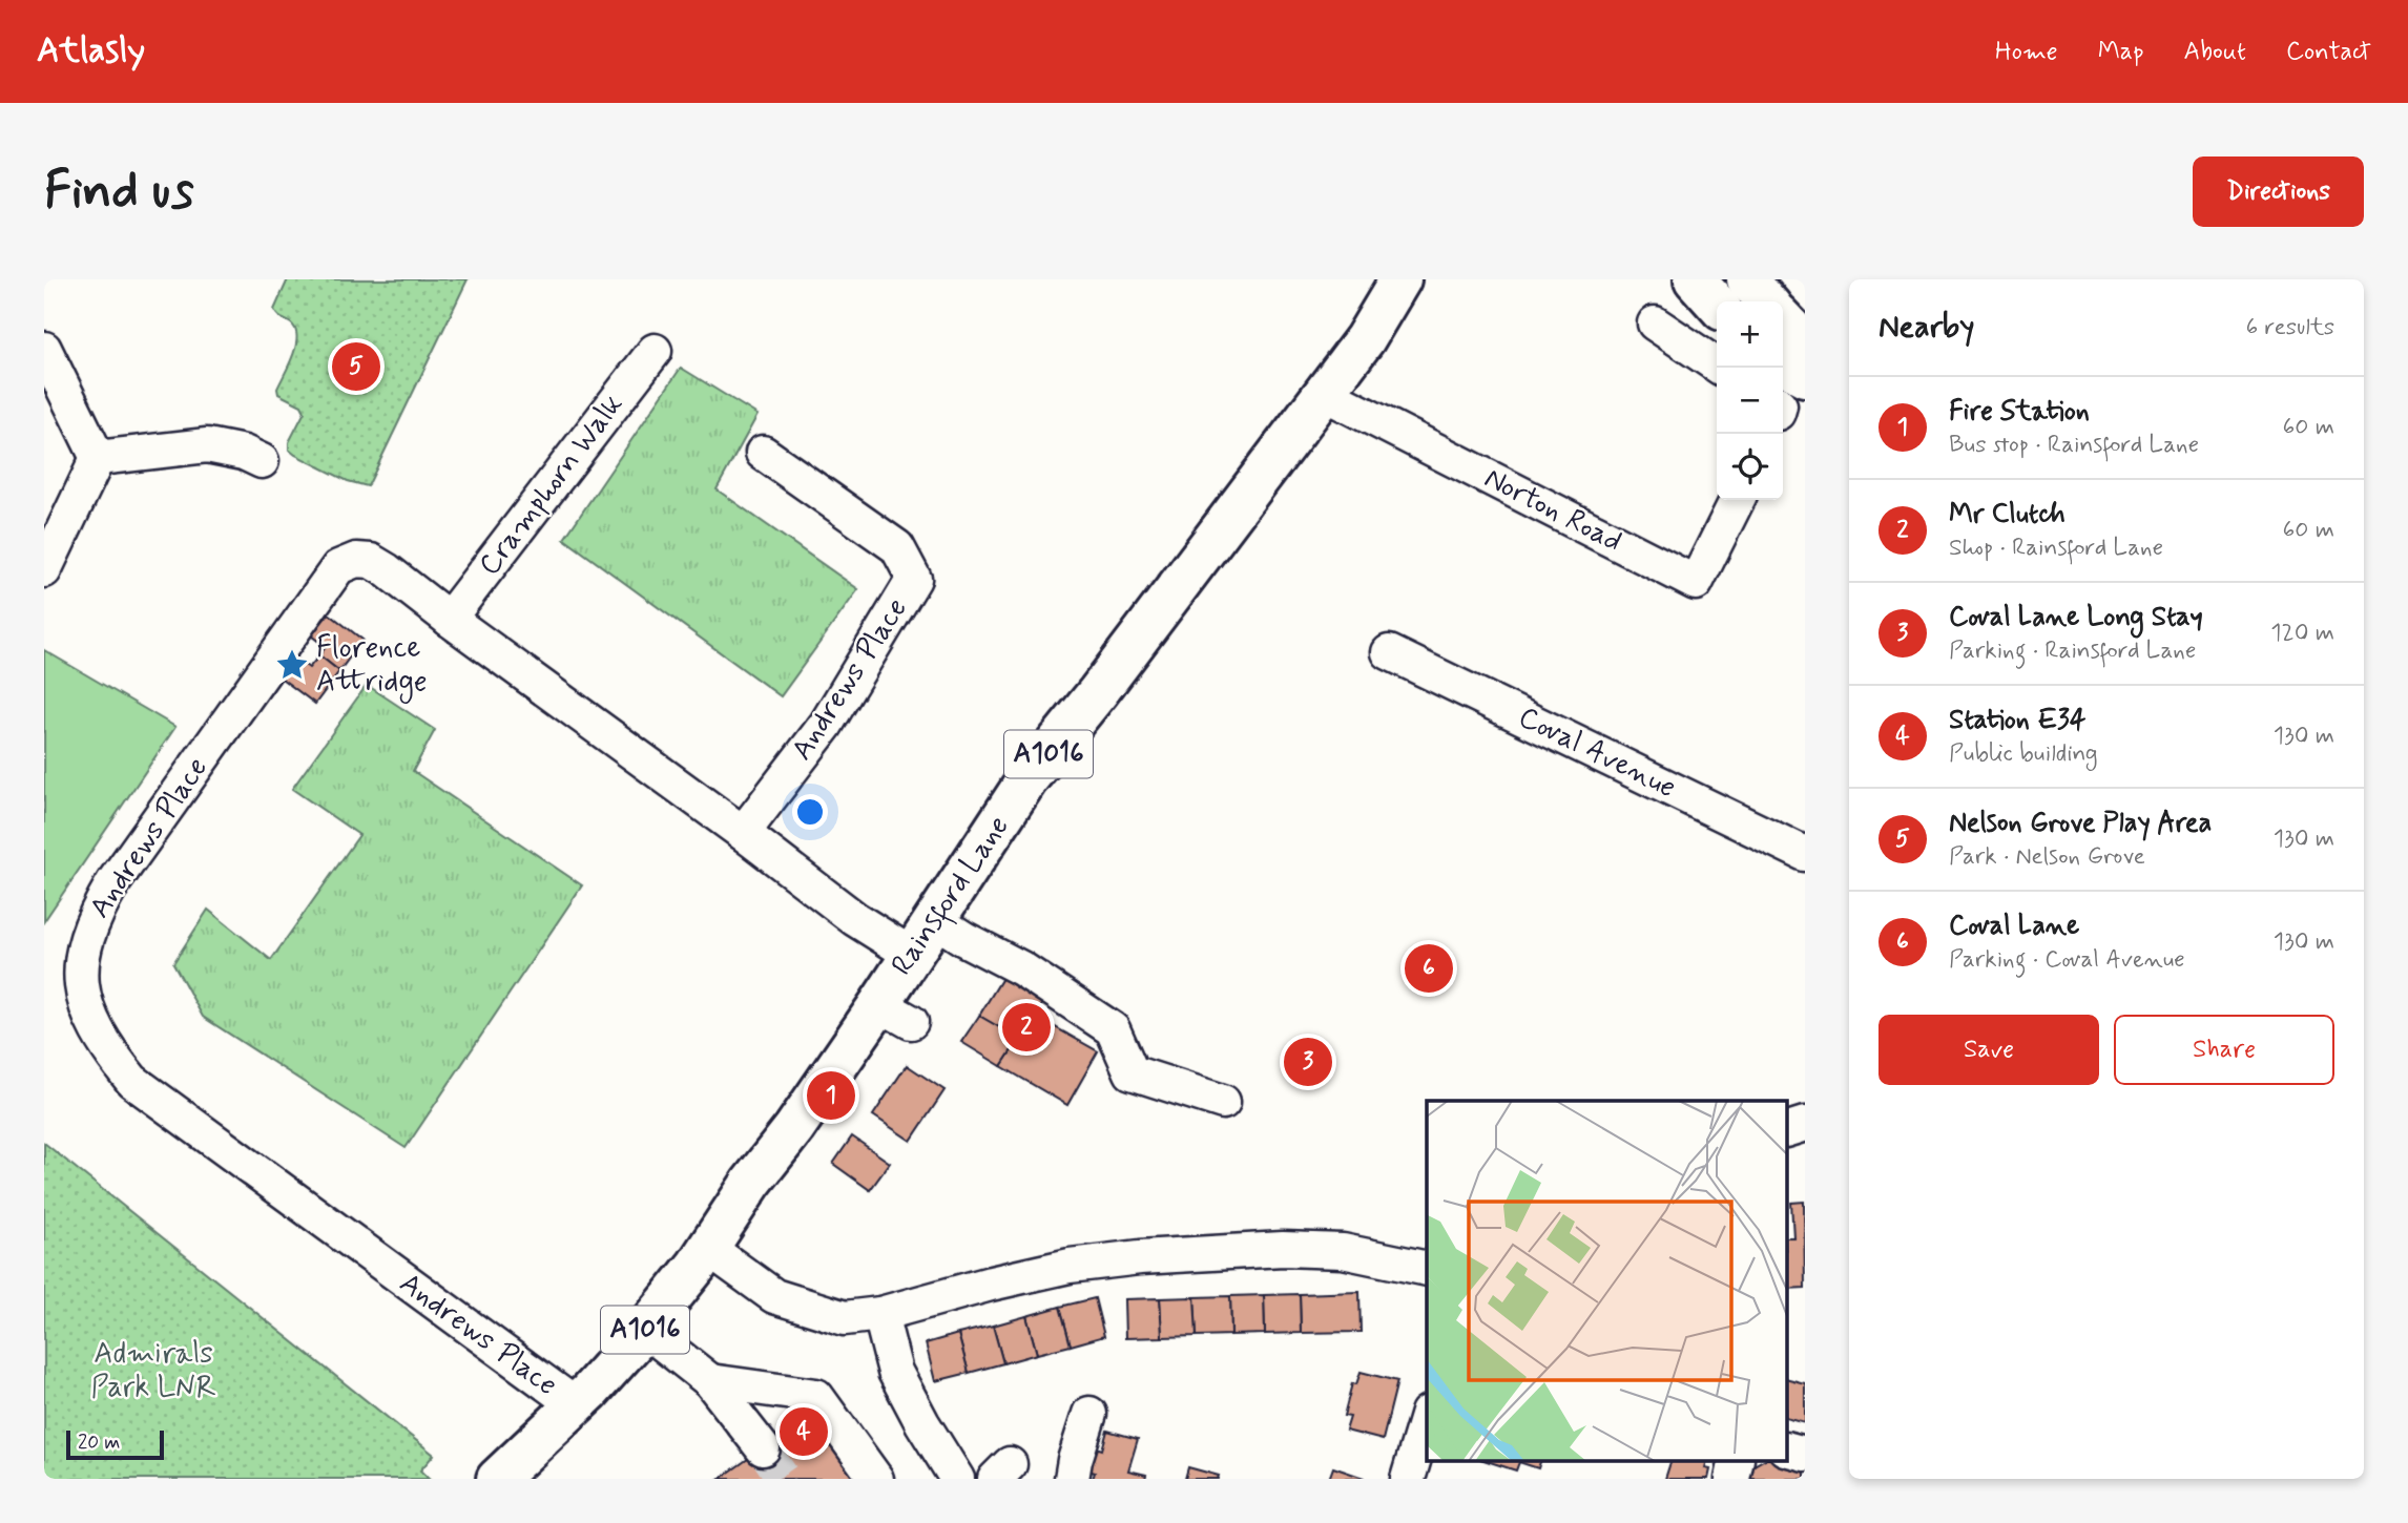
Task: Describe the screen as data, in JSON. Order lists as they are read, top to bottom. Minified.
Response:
{"streets":{"main road":["A1016","Rainsford Lane"],"street":["Cramphorn Walk","Norton Road","Andrews Place","Coval Avenue"]},"crossings":[["Cramphorn Walk","Andrews Place"],["Norton Road","Rainsford Lane"],["Andrews Place","Rainsford Lane"]],"parks":["Admirals Park LNR"],"places":{"place":["Florence Attridge"]},"scale_bar":"20 m","page":{"header":"Atlasly","nav":["Home","Map","About","Contact"],"buttons":["Directions",["Save","Share"]],"title":"Find us","heading":["Nearby","6 results"],"map_buttons":["+","−"],"pins":["5","6","2","3","1","4"],"list":[{"mark":"1","name":"Fire Station","note":"Bus stop · Rainsford Lane","value":"60 m"},{"mark":"2","name":"Mr Clutch","note":"Shop · Rainsford Lane","value":"60 m"},{"mark":"3","name":"Coval Lane Long Stay","note":"Parking · Rainsford Lane","value":"120 m"},{"mark":"4","name":"Station E34","note":"Public building","value":"130 m"},{"mark":"5","name":"Nelson Grove Play Area","note":"Park · Nelson Grove","value":"130 m"},{"mark":"6","name":"Coval Lane","note":"Parking · Coval Avenue","value":"130 m"}],"scale":"20 m"}}
